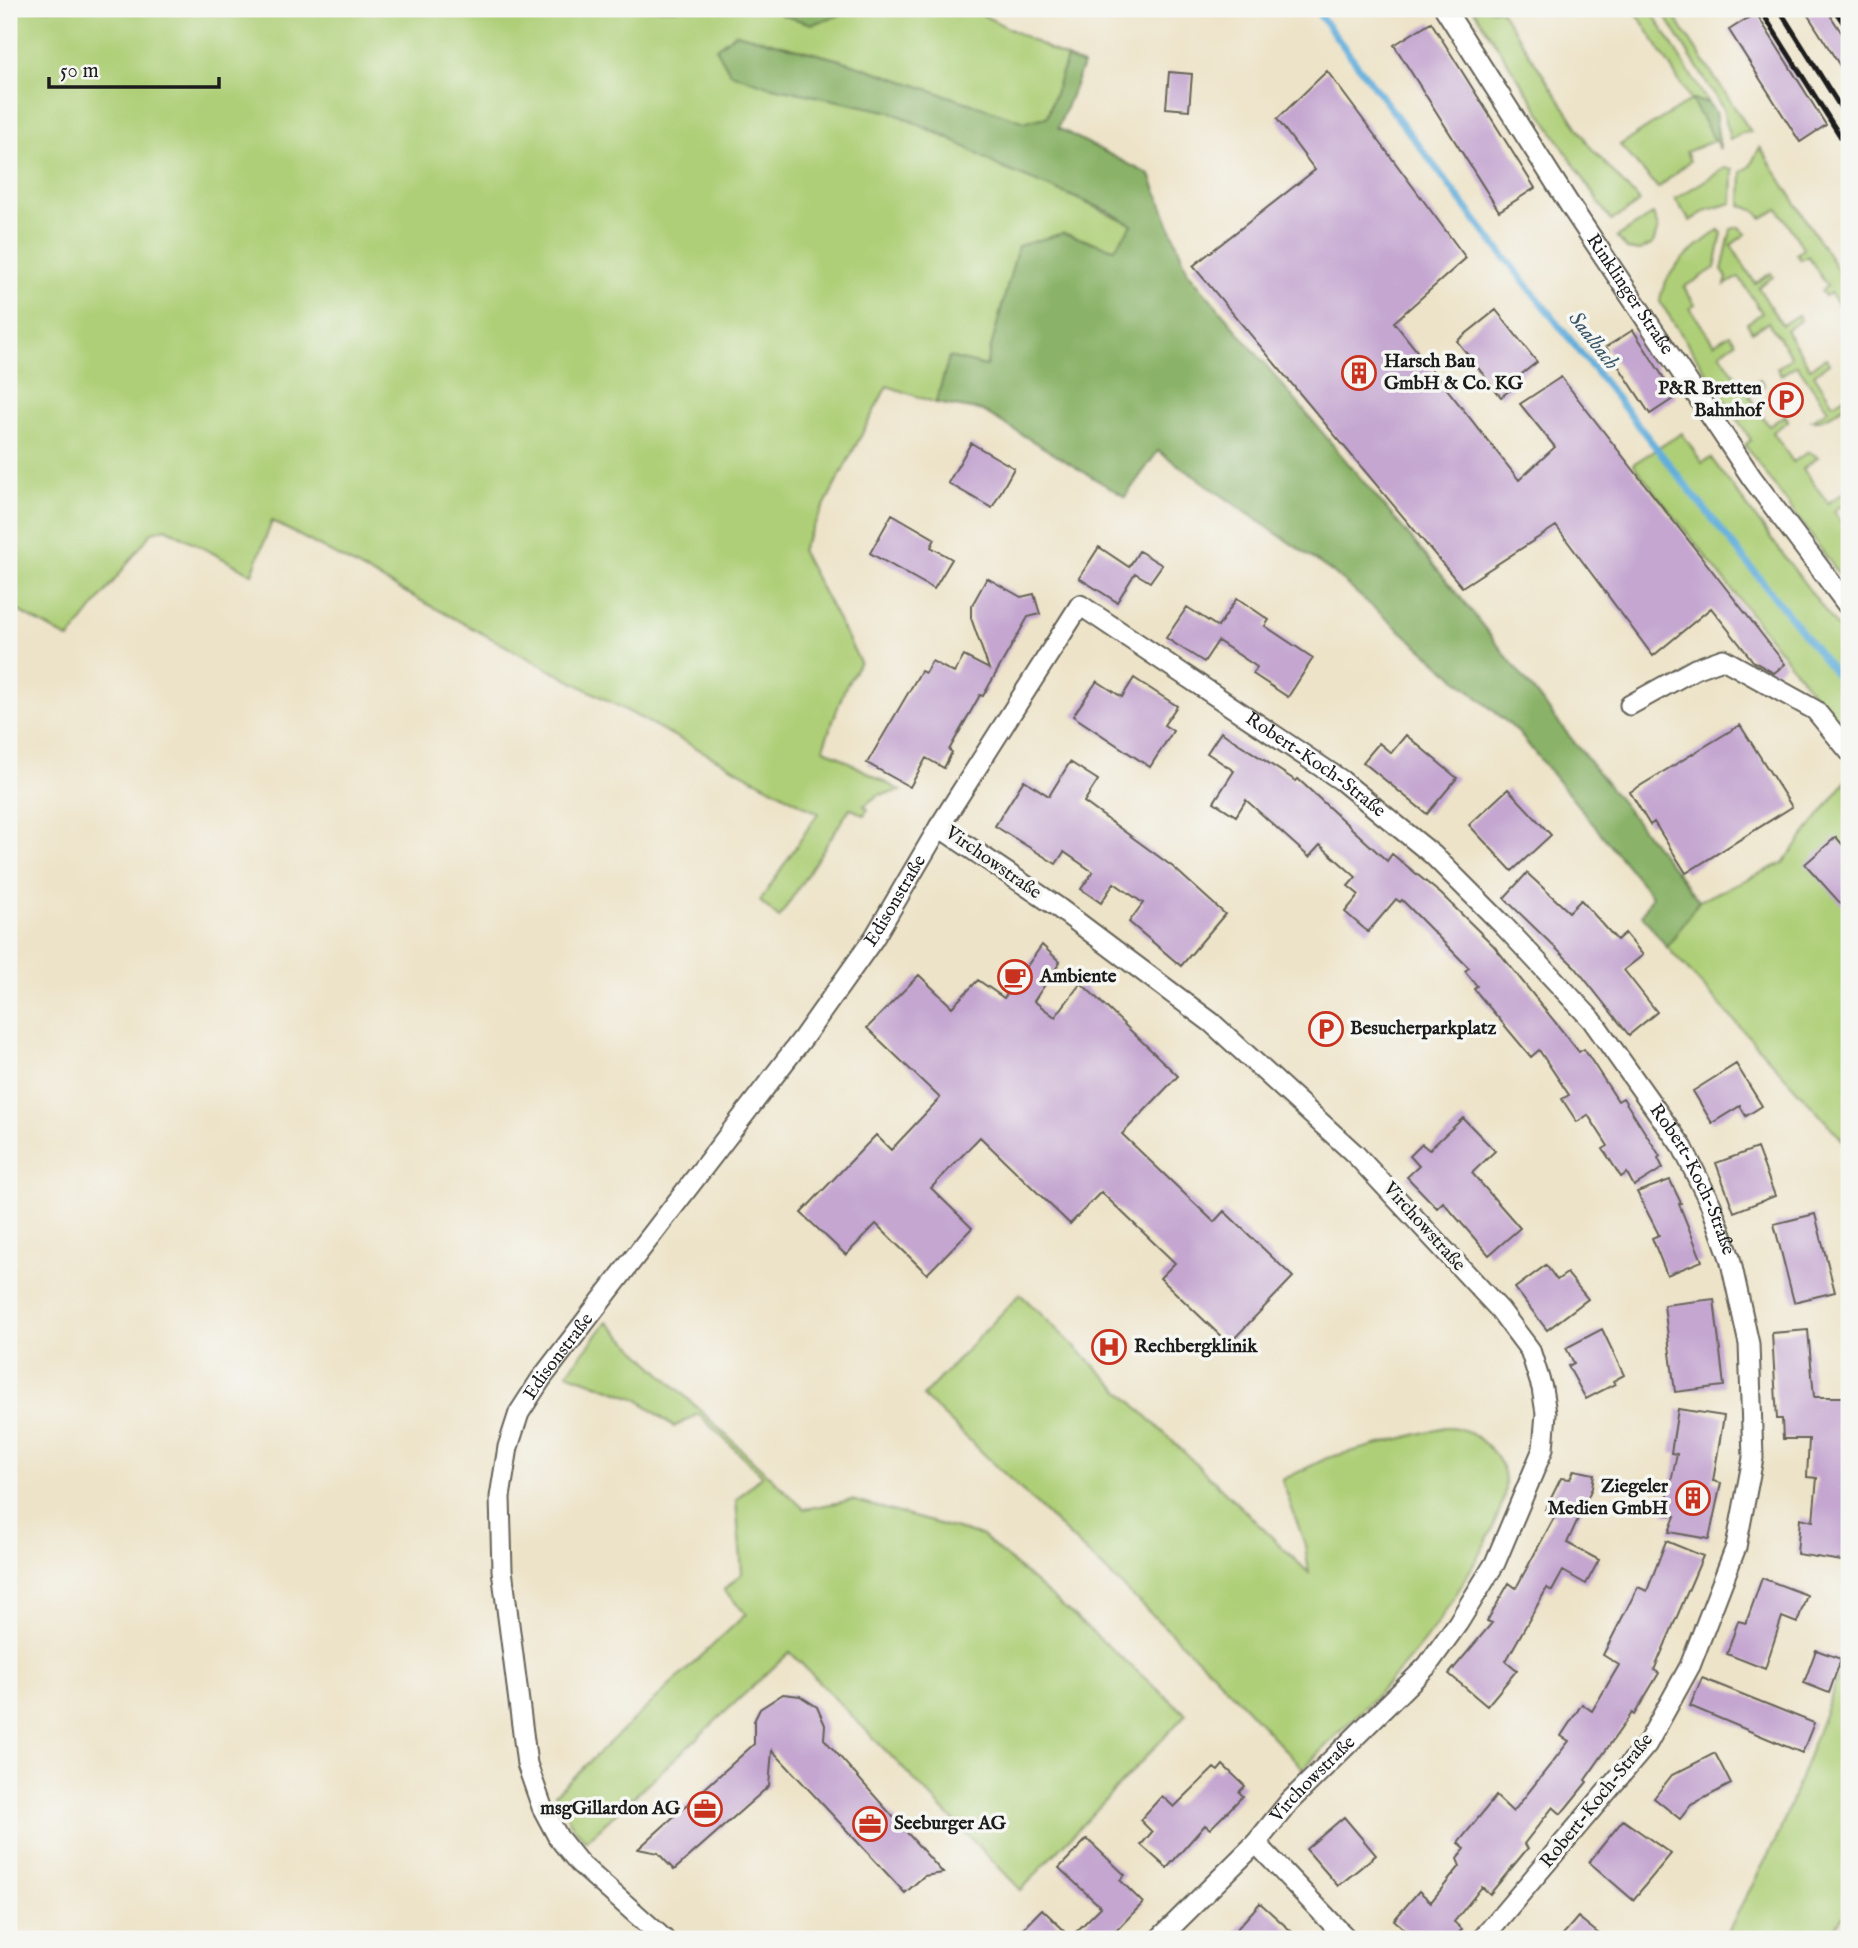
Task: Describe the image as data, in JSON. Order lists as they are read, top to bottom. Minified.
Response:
{"streets":{"street":["Rinklinger Straße","Robert-Koch-Straße","Virchowstraße","Edisonstraße"]},"crossings":[["Robert-Koch-Straße","Virchowstraße"],["Virchowstraße","Edisonstraße"]],"water":["Saalbach"],"places":{"building":["Harsch Bau GmbH & Co. KG","Ziegeler Medien GmbH"],"parking":["P&R Bretten Bahnhof","Besucherparkplatz"],"cafe":["Ambiente"],"hospital":["Rechbergklinik"],"office":["msgGillardon AG","Seeburger AG"]},"scale_bar":"50 m"}
